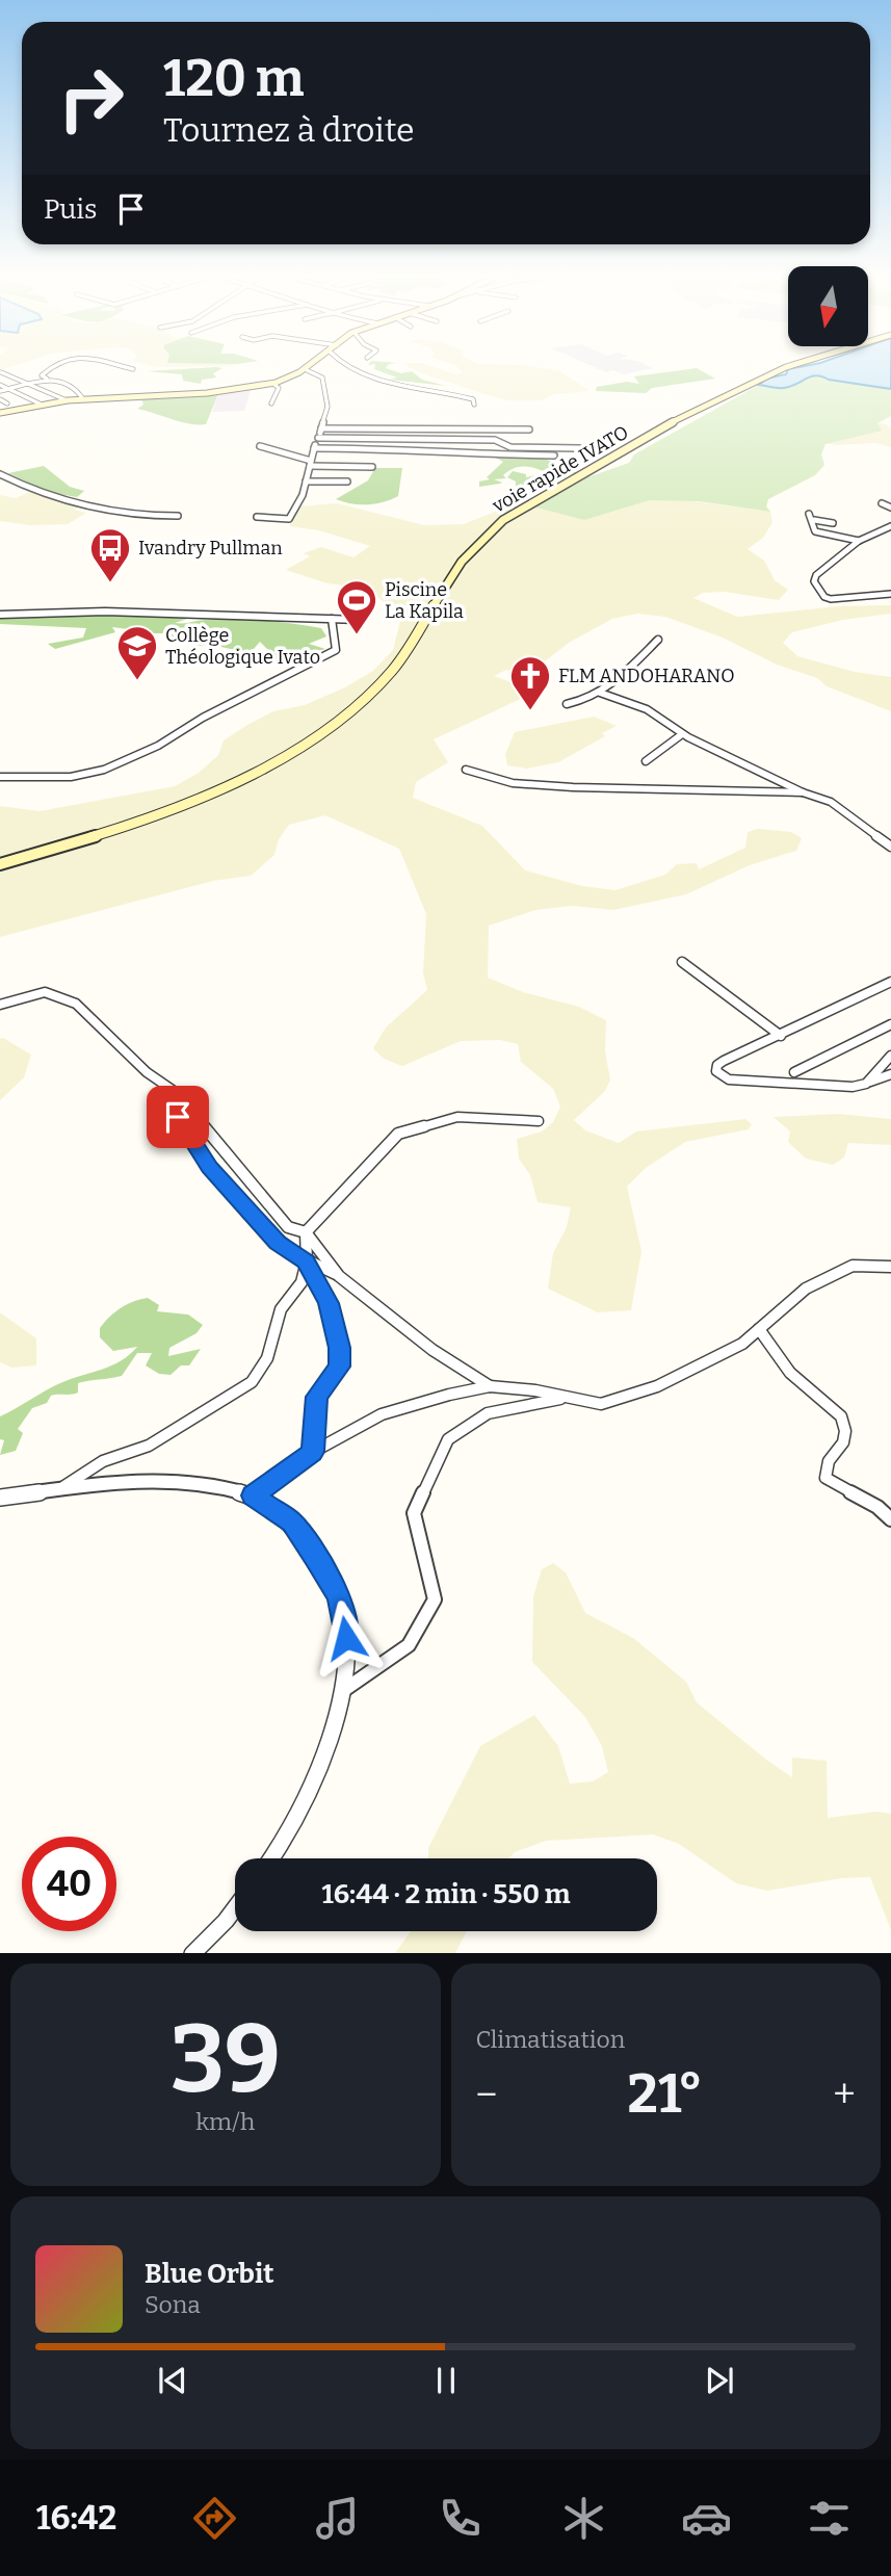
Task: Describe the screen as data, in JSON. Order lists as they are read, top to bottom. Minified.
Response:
{"streets":{"main road":["voie rapide IVATO"]},"places":{"bus stop":["Ivandry Pullman"],"sports":["Piscine La Kapila"],"school or university":["Collège Théologique Ivato"],"church":["FLM ANDOHARANO"]},"north":"bottom","page":{"turn":["120 m","Tournez à droite"],"then":"Puis","limit":"40","trip":"16:44 · 2 min · 550 m","tile":[["39","km/h"],"Climatisation"],"heat":["−","21°","+"],"song":["Blue Orbit","Sona"],"tabs":"16:42"}}
